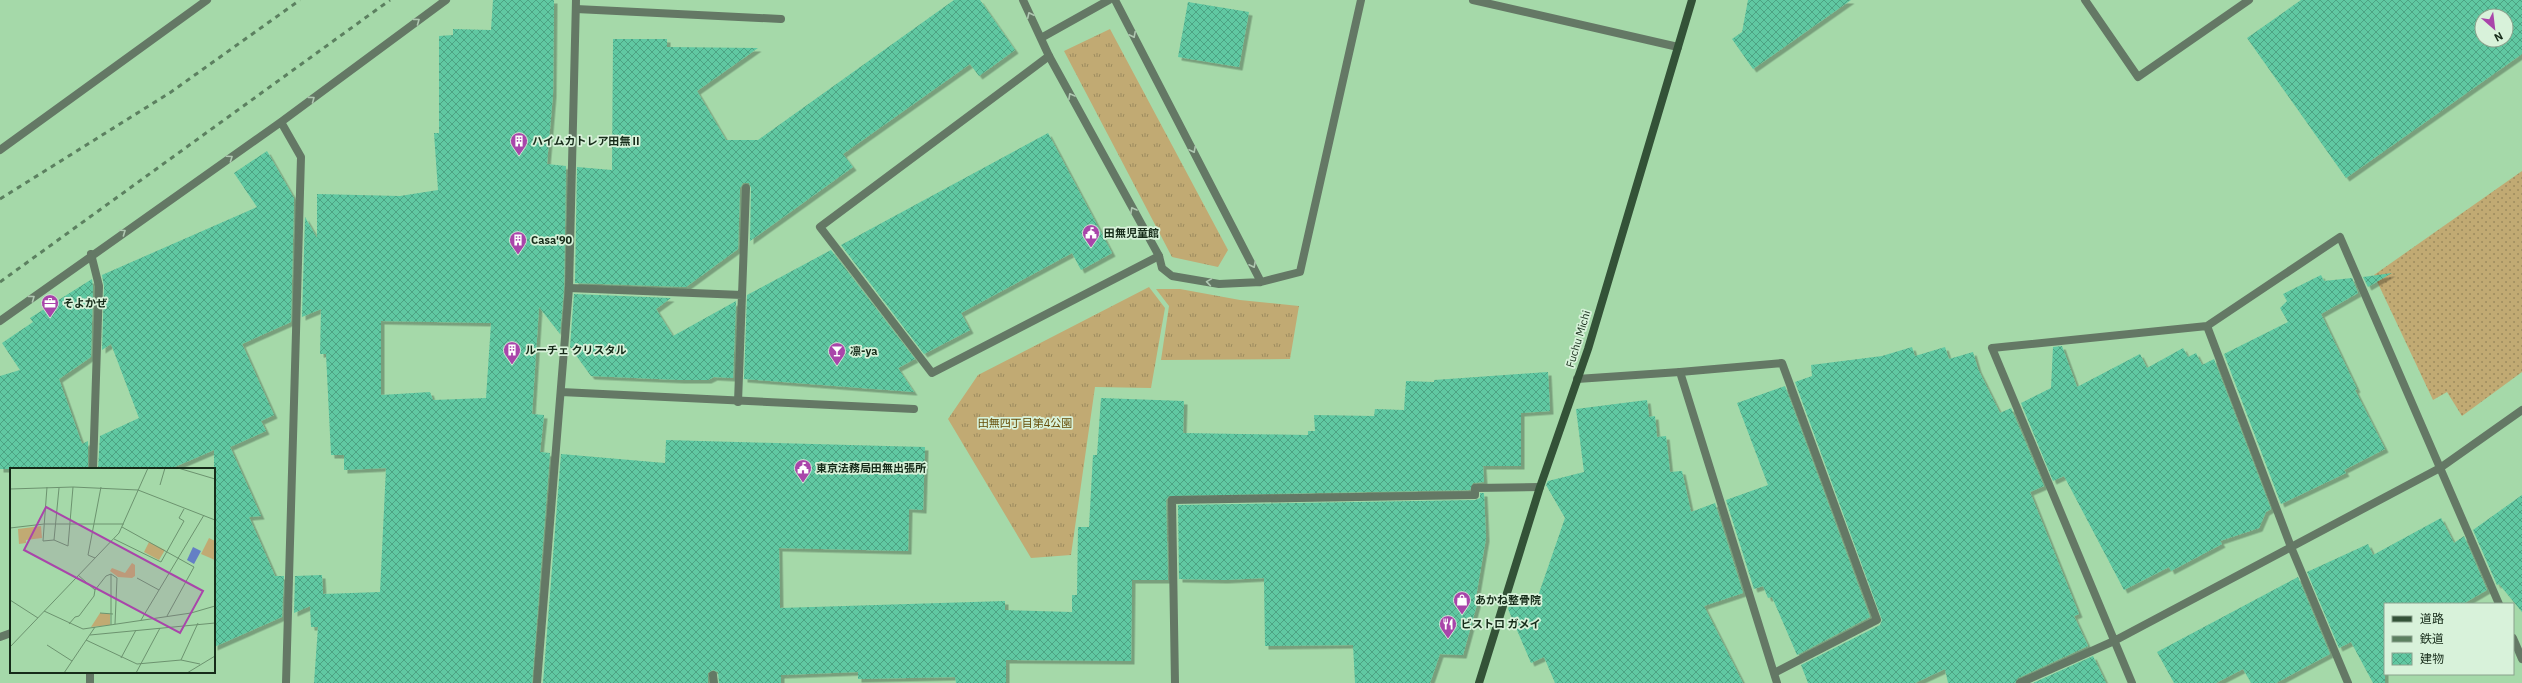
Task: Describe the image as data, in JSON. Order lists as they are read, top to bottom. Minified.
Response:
{"streets":{"street":["Fuchu Michi"]},"parks":["田無四丁目第4公園"],"places":{"building":["ハイムカトレア田無Ⅱ","Casa'90","ルーチェ クリスタル"],"public building":["田無児童館","東京法務局田無出張所"],"office":["そよかぜ"],"bar":["凛-ya"],"shop":["あかね整骨院"],"restaurant":["ビストロ ガメイ"]},"legend":["道路","鉄道","建物"],"north":"bottom right"}
